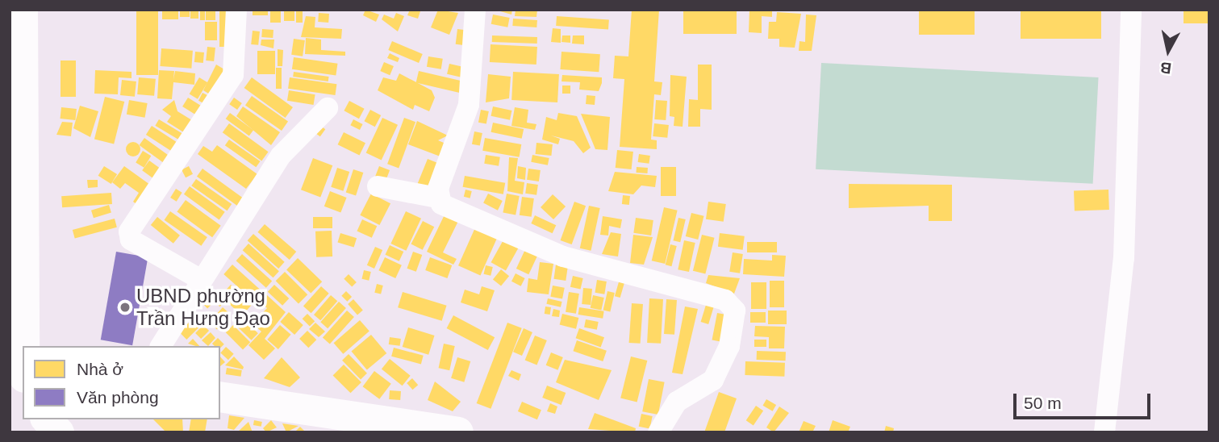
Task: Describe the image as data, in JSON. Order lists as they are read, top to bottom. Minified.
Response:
{"places":["UBND phường Trần Hưng Đạo"],"legend":["Nhà ở","Văn phòng"],"scale_bar":"50 m","north":"bottom"}
